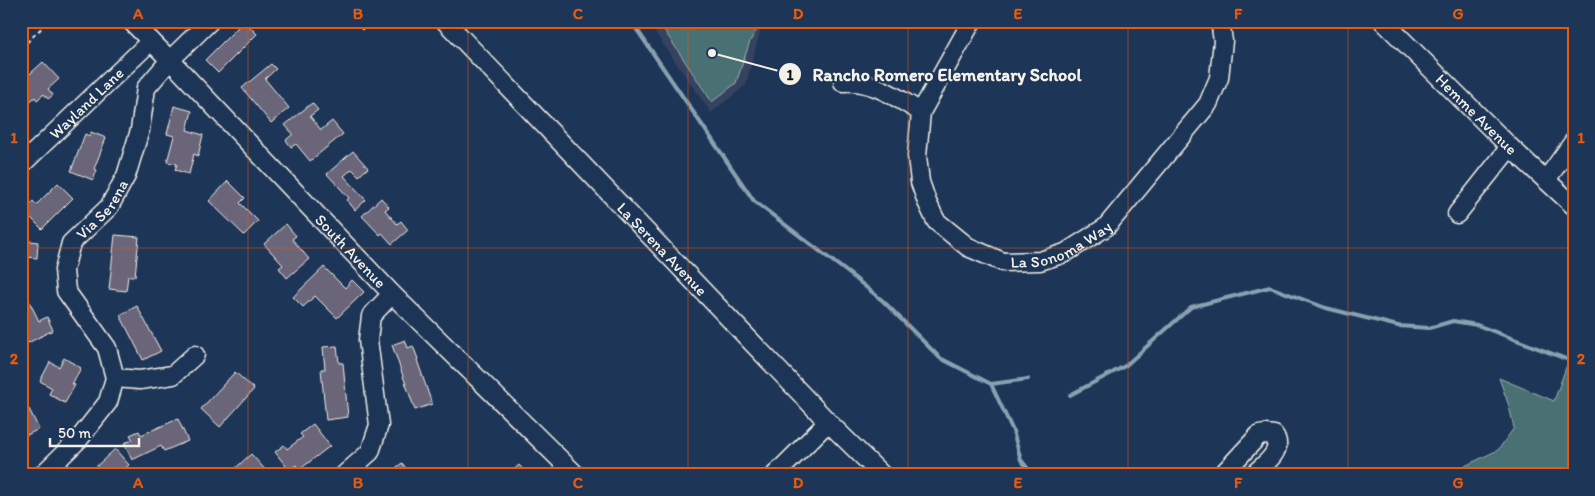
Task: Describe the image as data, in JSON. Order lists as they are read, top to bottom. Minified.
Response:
{"streets":{"street":["Wayland Lane","Hemme Avenue","Via Serena","La Sonoma Way","La Serena Avenue","South Avenue"]},"crossings":[["Wayland Lane","South Avenue"],["Via Serena","South Avenue"]],"places":["Rancho Romero Elementary School"],"scale_bar":"50 m","grid":{"columns":["A","B","C","D","E","F","G"],"rows":["1","2"]}}
